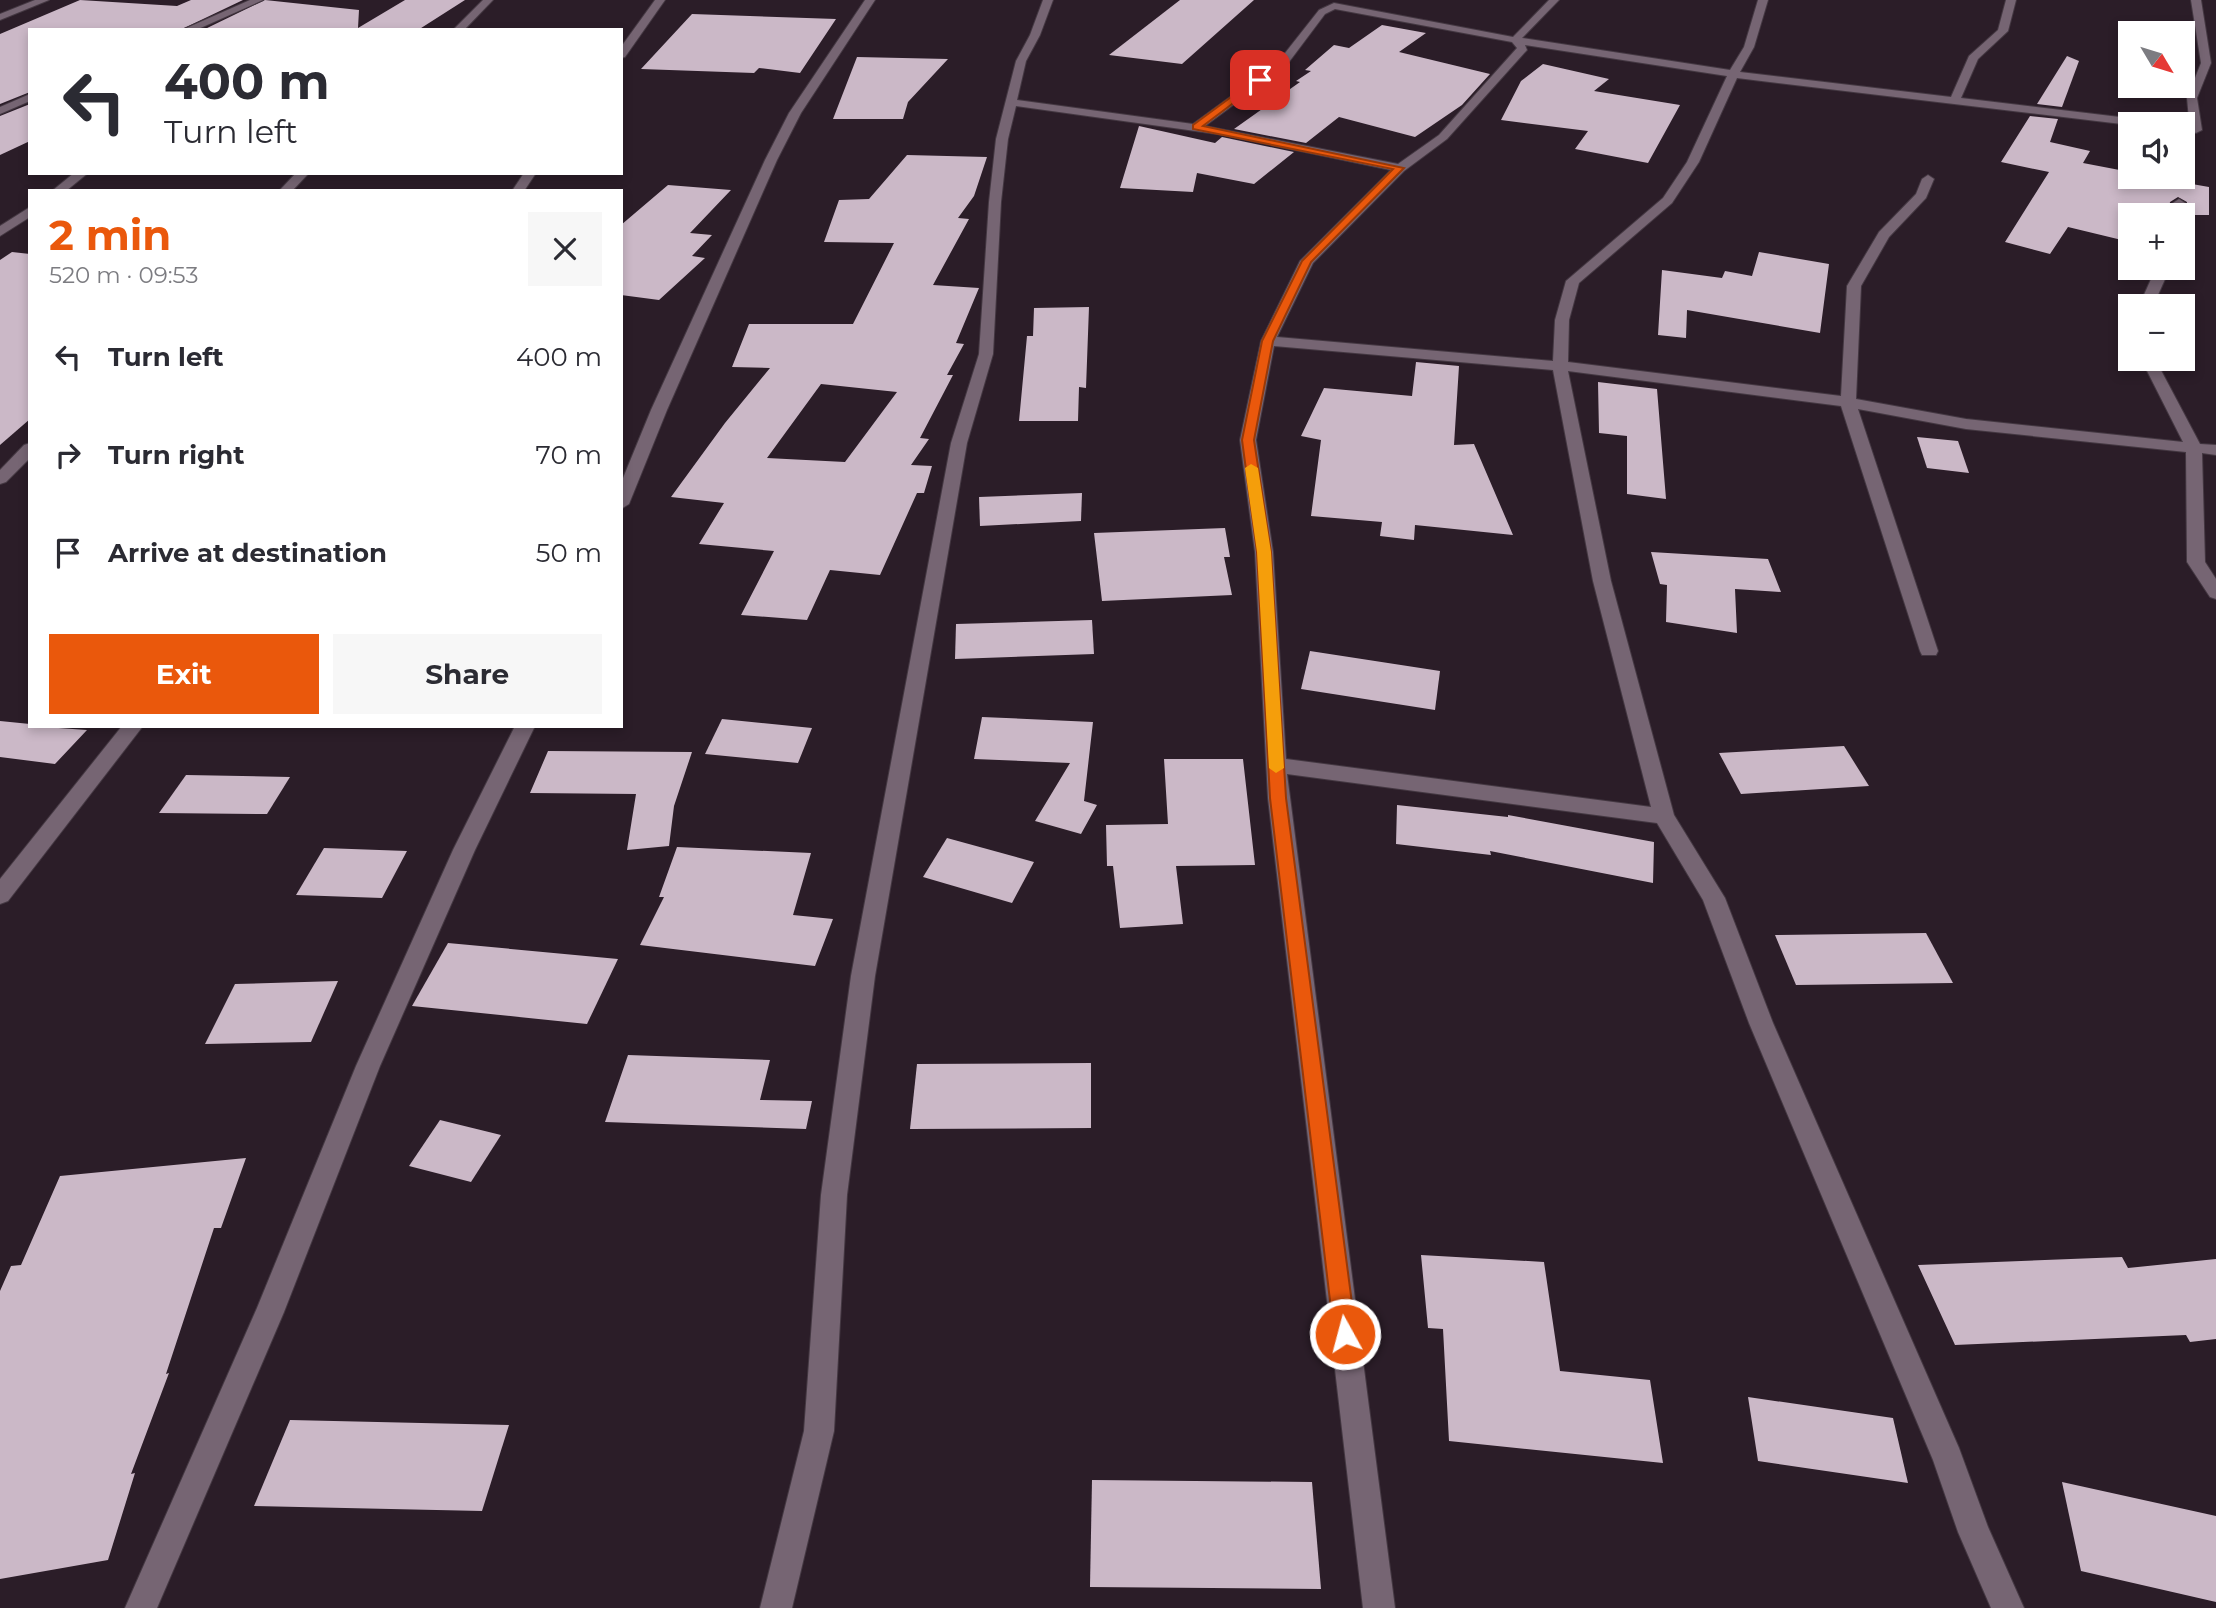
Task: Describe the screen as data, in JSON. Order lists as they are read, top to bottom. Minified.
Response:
{"north":"bottom right","page":{"map_buttons":["+","−"],"turn":["400 m","Turn left"],"heading":["2 min","520 m · 09:53"],"list":[{"name":"Turn left","value":"400 m"},{"name":"Turn right","value":"70 m"},{"name":"Arrive at destination","value":"50 m"}],"buttons":["Exit","Share"]}}
